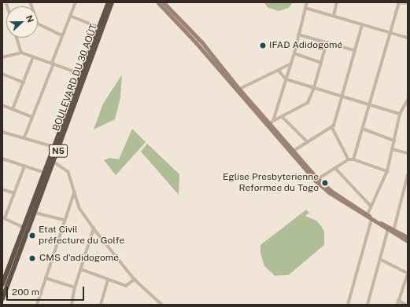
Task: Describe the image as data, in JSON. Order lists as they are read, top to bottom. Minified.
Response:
{"streets":{"highway":["BOULEVARD DU 30 AOÛT","N5"]},"places":["IFAD Adidogomé","Eglise Presbyterienne Reformee du Togo","Etat Civil préfecture du Golfe","CMS d'adidogomé"],"scale_bar":"200 m","north":"right"}
